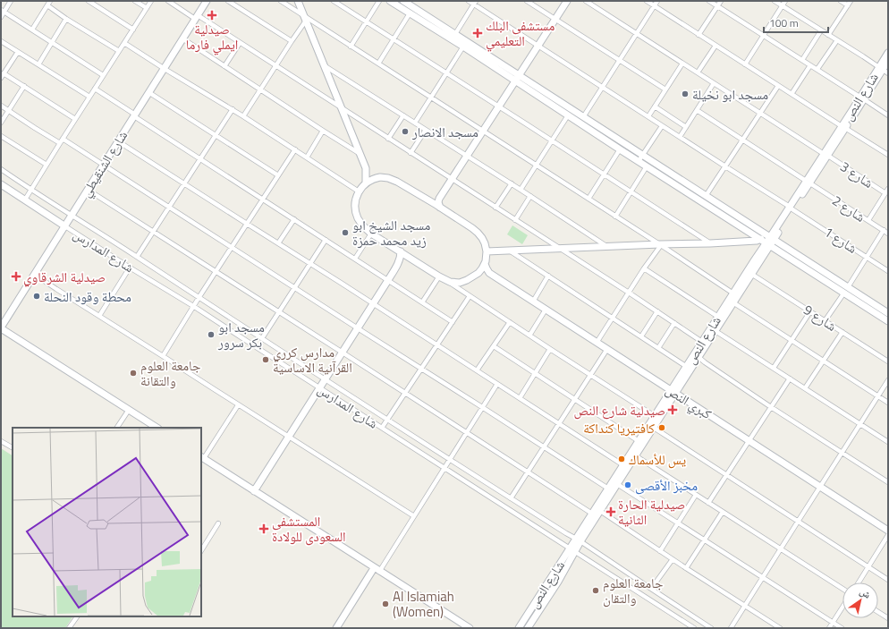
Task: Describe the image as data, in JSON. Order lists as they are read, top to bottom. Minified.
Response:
{"streets":{"street":["شارع النص","شارع الشنقيطي","شارع 3","شارع 2","شارع 1","شارع المدارس","شارع 9","كبري النص"]},"crossings":[["شارع النص","شارع 3"],["شارع النص","شارع 2"],["شارع النص","شارع 1"],["شارع النص","شارع المدارس"],["شارع النص","شارع 9"],["شارع النص","كبري النص"],["شارع الشنقيطي","شارع المدارس"]],"places":{"health":["صيدلية ايملي فارما","مستشفى البلك التعليمي","صيدلية الشرقاوي","صيدلية شارع النص","صيدلية الحارة الثانية","المستشفى السعودى للولادة"],"other":["مسجد ابو نخيلة","مسجد الانصار","مسجد الشيخ ابو زيد محمد حمزة","محطة وقود النحلة","مسجد ابو بكر سرور","مدارس كرري القرآنية الاساسية","جامعة العلوم والتقانة","كافتيريا كنداكة","يس للأسماك","مخبز الأقصى","جامعة العلوم والتقان","Al Islamiah (Women)"]},"scale_bar":"100 m","north":"top right"}
